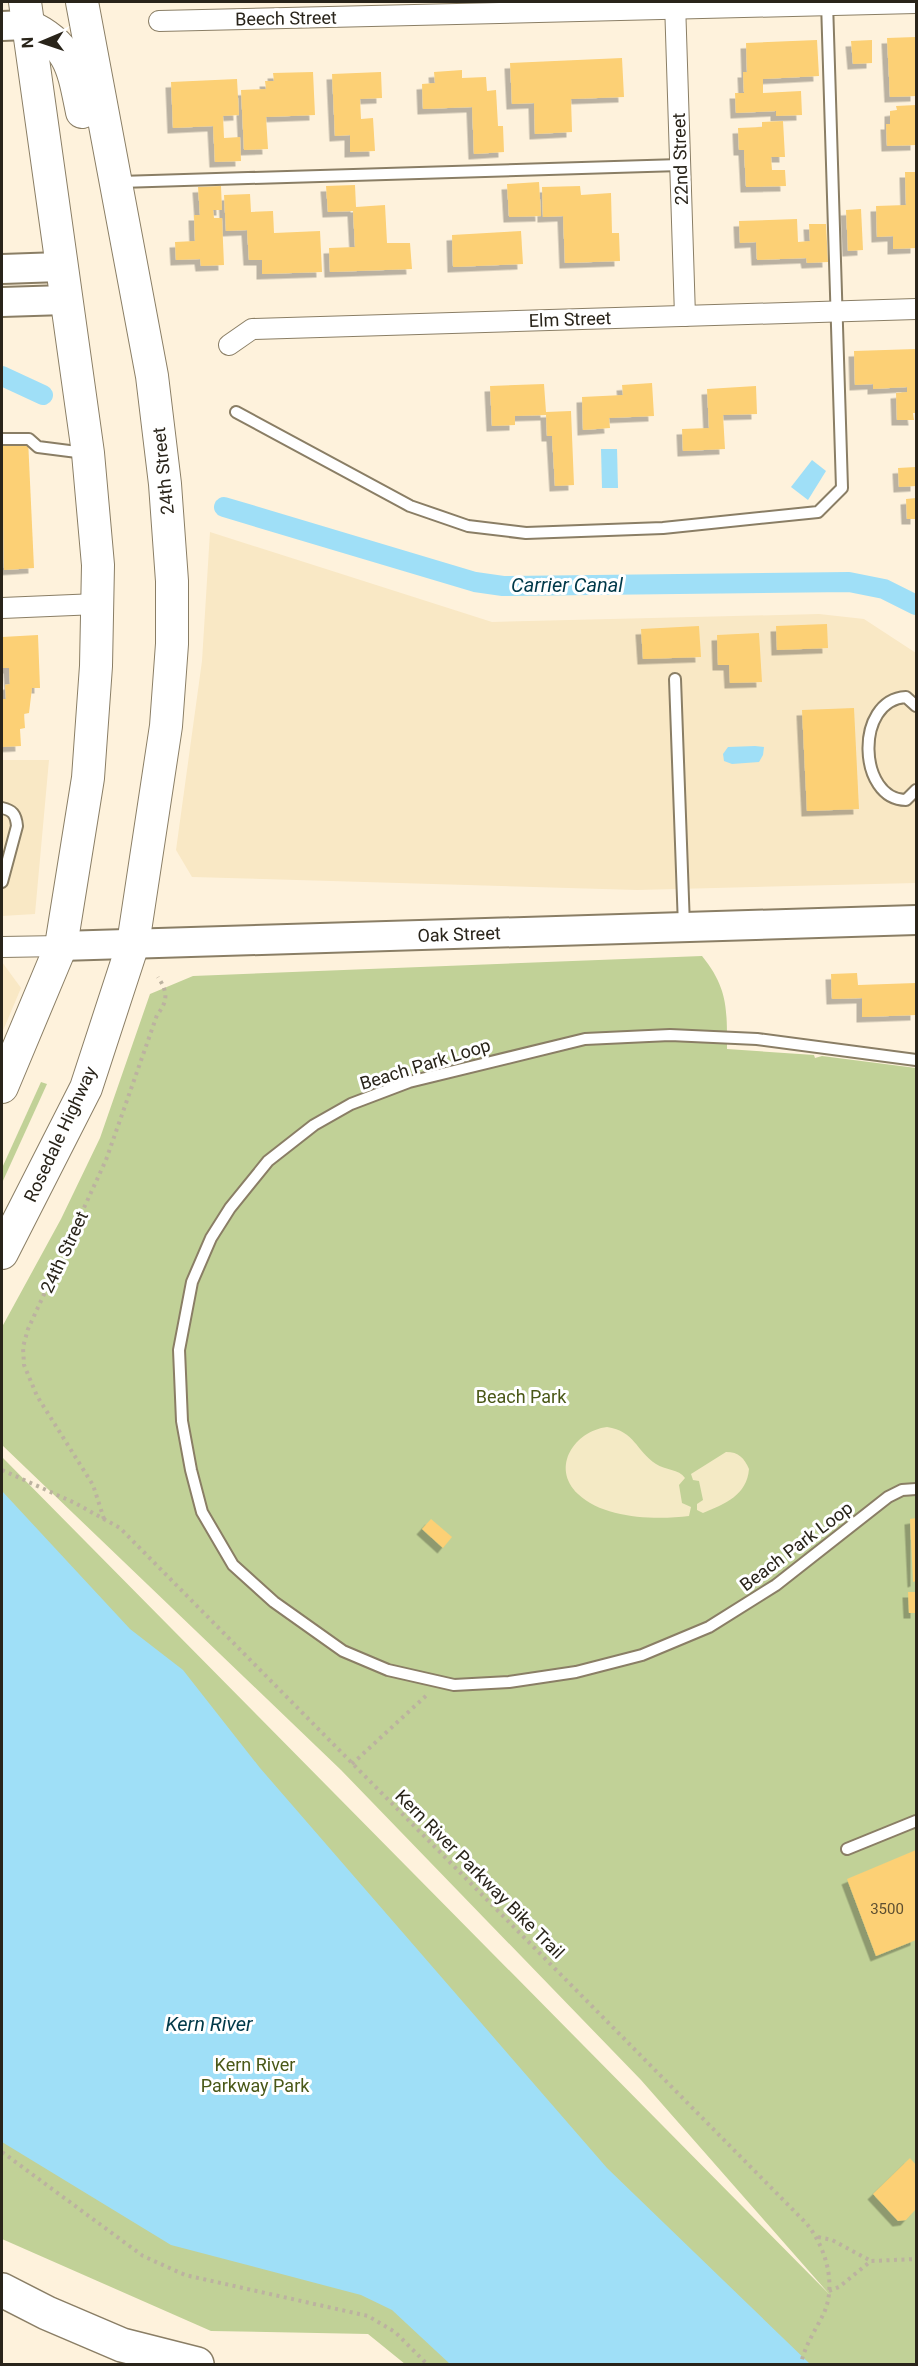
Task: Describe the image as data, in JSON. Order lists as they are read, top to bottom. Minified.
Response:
{"streets":{"main road":["24th Street","Oak Street","Rosedale Highway"],"street":["Beech Street","22nd Street","Elm Street"],"lane":["Beach Park Loop"],"path":["Kern River Parkway Bike Trail"]},"crossings":[["Beech Street","22nd Street"],["22nd Street","Elm Street"],["24th Street","Oak Street"],["24th Street","Rosedale Highway"],["24th Street","Kern River Parkway Bike Trail"],["Oak Street","Rosedale Highway"]],"water":["Carrier Canal","Kern River"],"parks":["Beach Park","Kern River Parkway Park"],"house_numbers":["3500"],"north":"left"}
